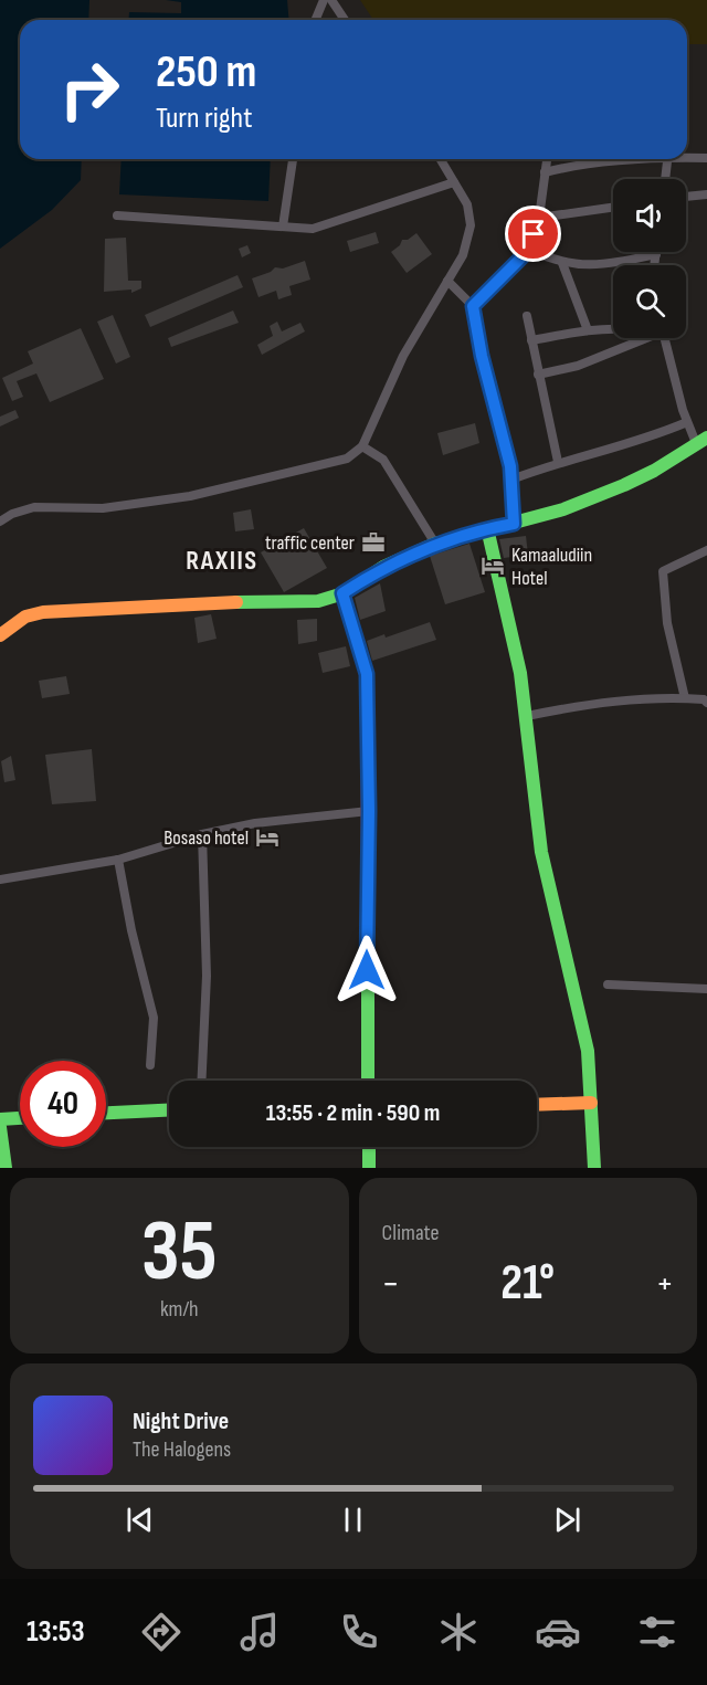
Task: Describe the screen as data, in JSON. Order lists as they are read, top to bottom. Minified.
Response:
{"districts":["RAXIIS"],"places":{"office":["traffic center"],"hotel":["Kamaaludiin Hotel","Bosaso hotel"]},"page":{"turn":["250 m","Turn right"],"limit":"40","trip":"13:55 · 2 min · 590 m","tile":[["35","km/h"],"Climate"],"heat":["−","21°","+"],"song":["Night Drive","The Halogens"],"tabs":"13:53"}}
